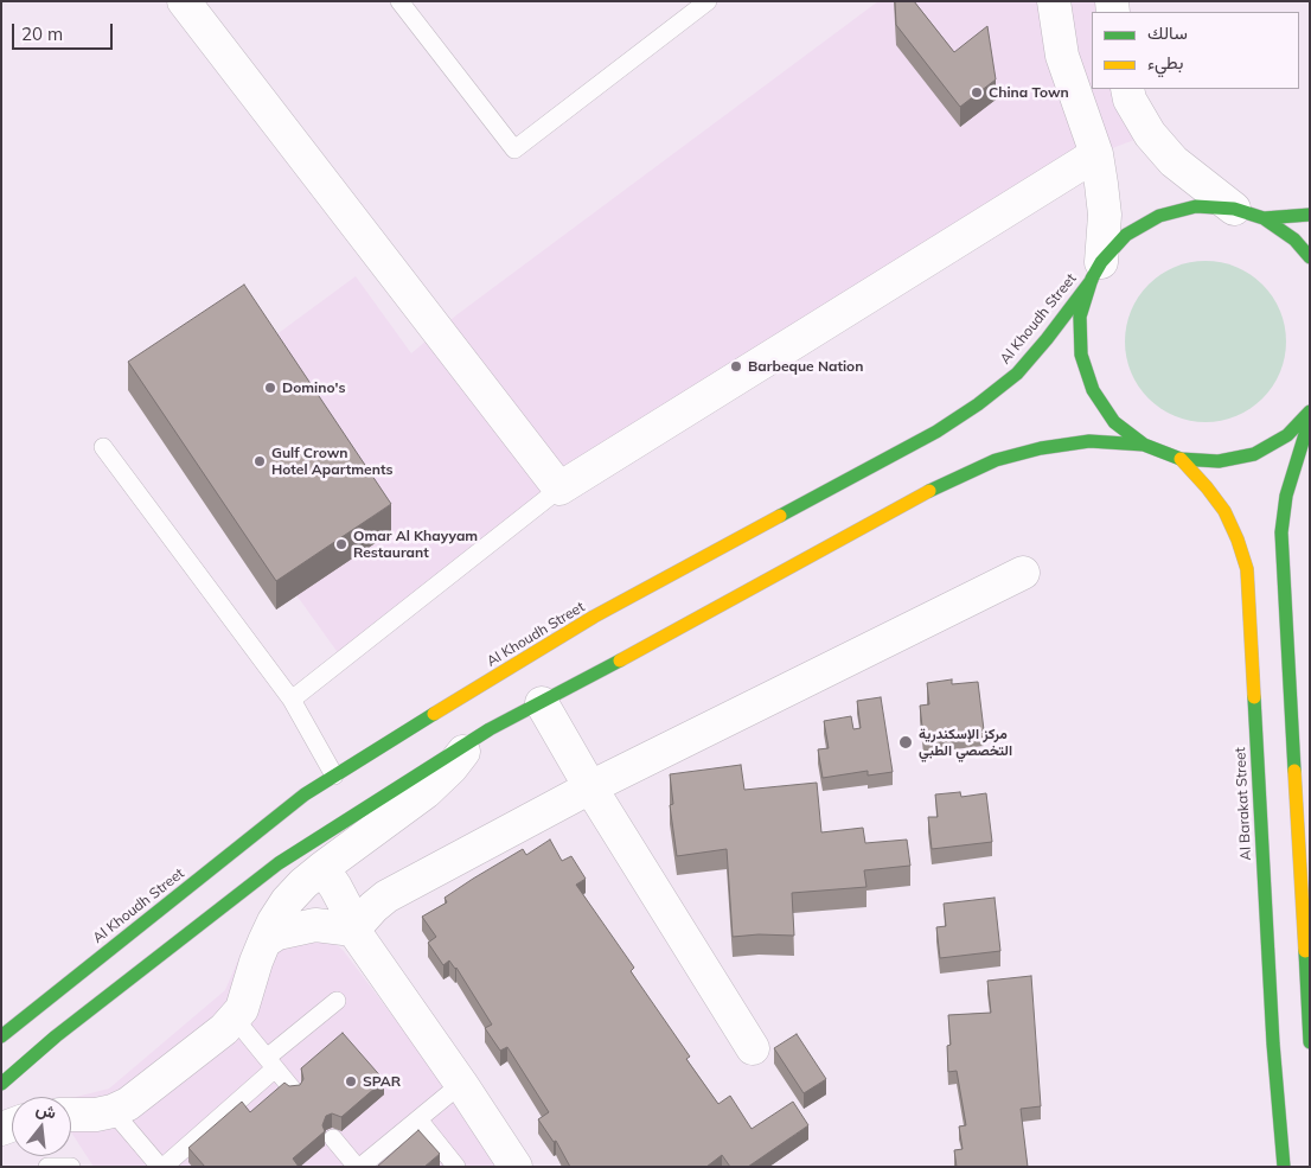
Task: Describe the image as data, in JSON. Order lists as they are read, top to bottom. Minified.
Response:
{"streets":{"main road":["Al Khoudh Street","Al Barakat Street"]},"places":["China Town","Barbeque Nation","Domino's","Gulf Crown Hotel Apartments","Omar Al Khayyam Restaurant","مركز الإسكندرية التخصصي الطبي","SPAR"],"legend":["سالك","بطيء"],"scale_bar":"20 m","north":"top"}
